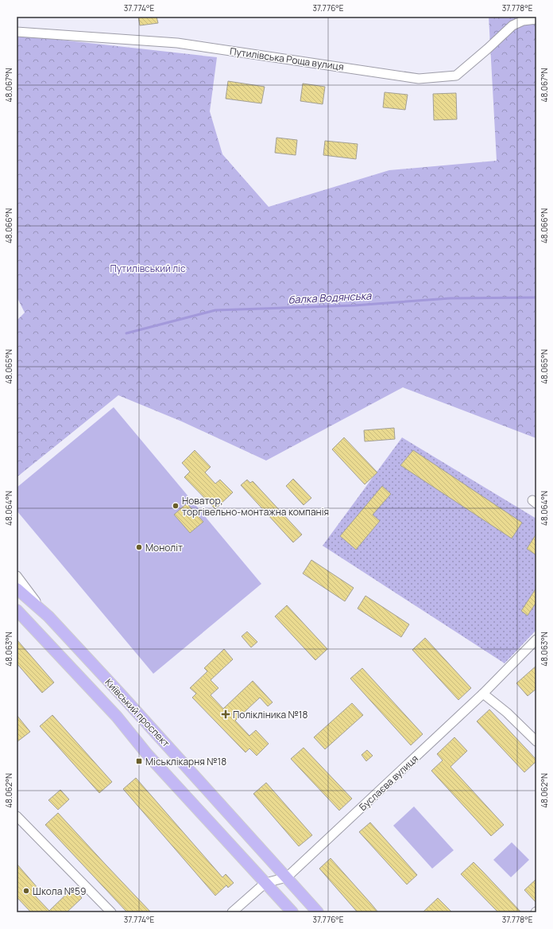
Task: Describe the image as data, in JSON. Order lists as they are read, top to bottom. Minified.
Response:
{"streets":{"main road":["Київський проспект"],"street":["Путилівська Роща вулиця","Буслаєва вулиця"]},"crossings":[["Київський проспект","Буслаєва вулиця"]],"water":["балка Водянська"],"parks":["Путилівський ліс"],"places":{"other":["Новатор, торгівельно-монтажна компанія","Моноліт","Школа №59"],"health":["Полікліника №18"],"transit":["Міськлікарня №18"]},"coordinates":["37.774°E","37.776°E","37.778°E","48.067°N","48.066°N","48.065°N","48.064°N","48.063°N","48.062°N"]}
